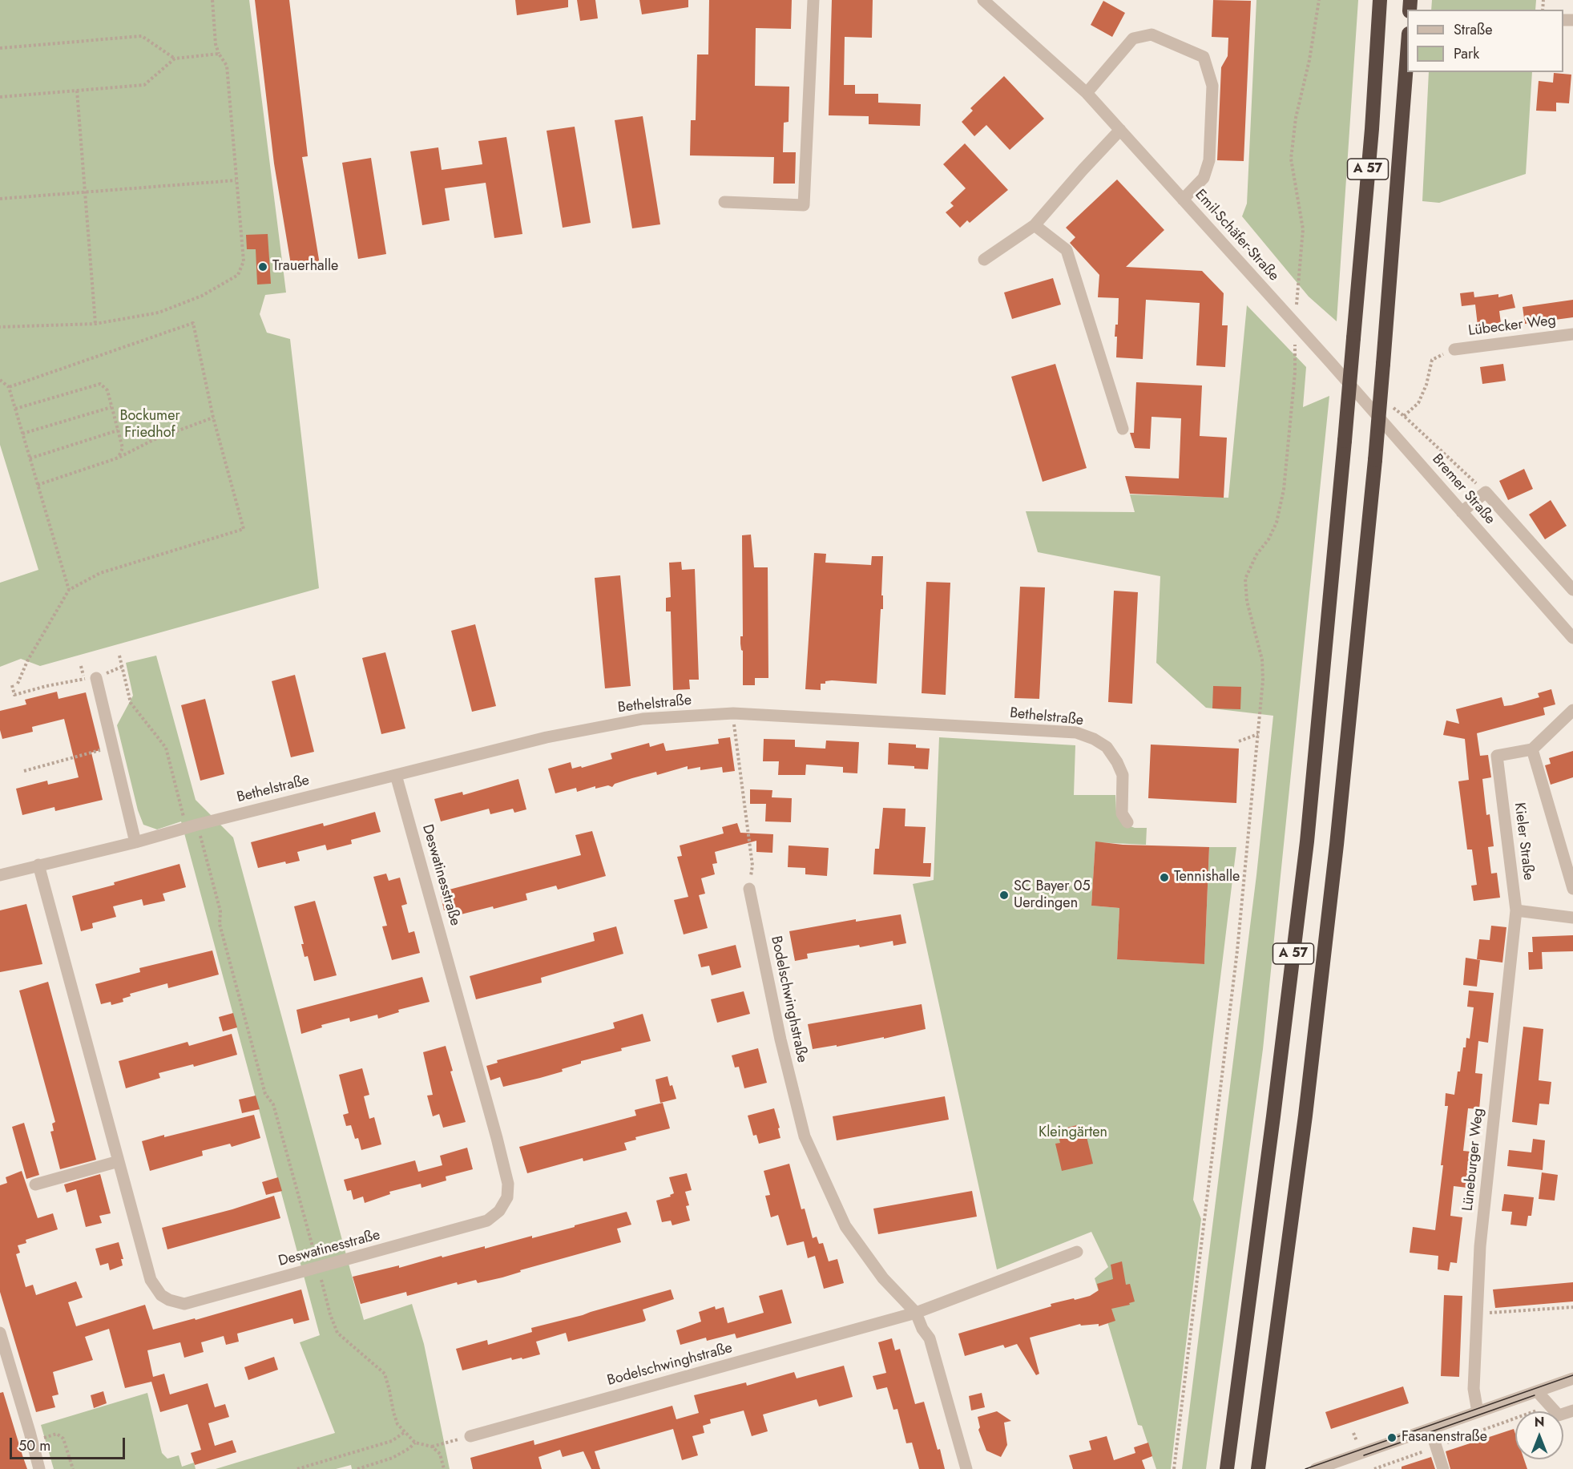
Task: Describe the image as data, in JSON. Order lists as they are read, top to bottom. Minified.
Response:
{"streets":{"highway":["A 57"],"street":["Emil-Schäfer-Straße","Lübecker Weg","Bremer Straße","Bethelstraße","Kieler Straße","Deswatinesstraße","Bodelschwinghstraße","Lüneburger Weg"]},"crossings":[["Emil-Schäfer-Straße","Bremer Straße"],["Bethelstraße","Deswatinesstraße"],["Kieler Straße","Lüneburger Weg"]],"parks":["Bockumer Friedhof","Kleingärten"],"places":["Trauerhalle","Tennishalle","SC Bayer 05 Uerdingen","Fasanenstraße"],"legend":["Straße","Park"],"scale_bar":"50 m","north":"top"}
